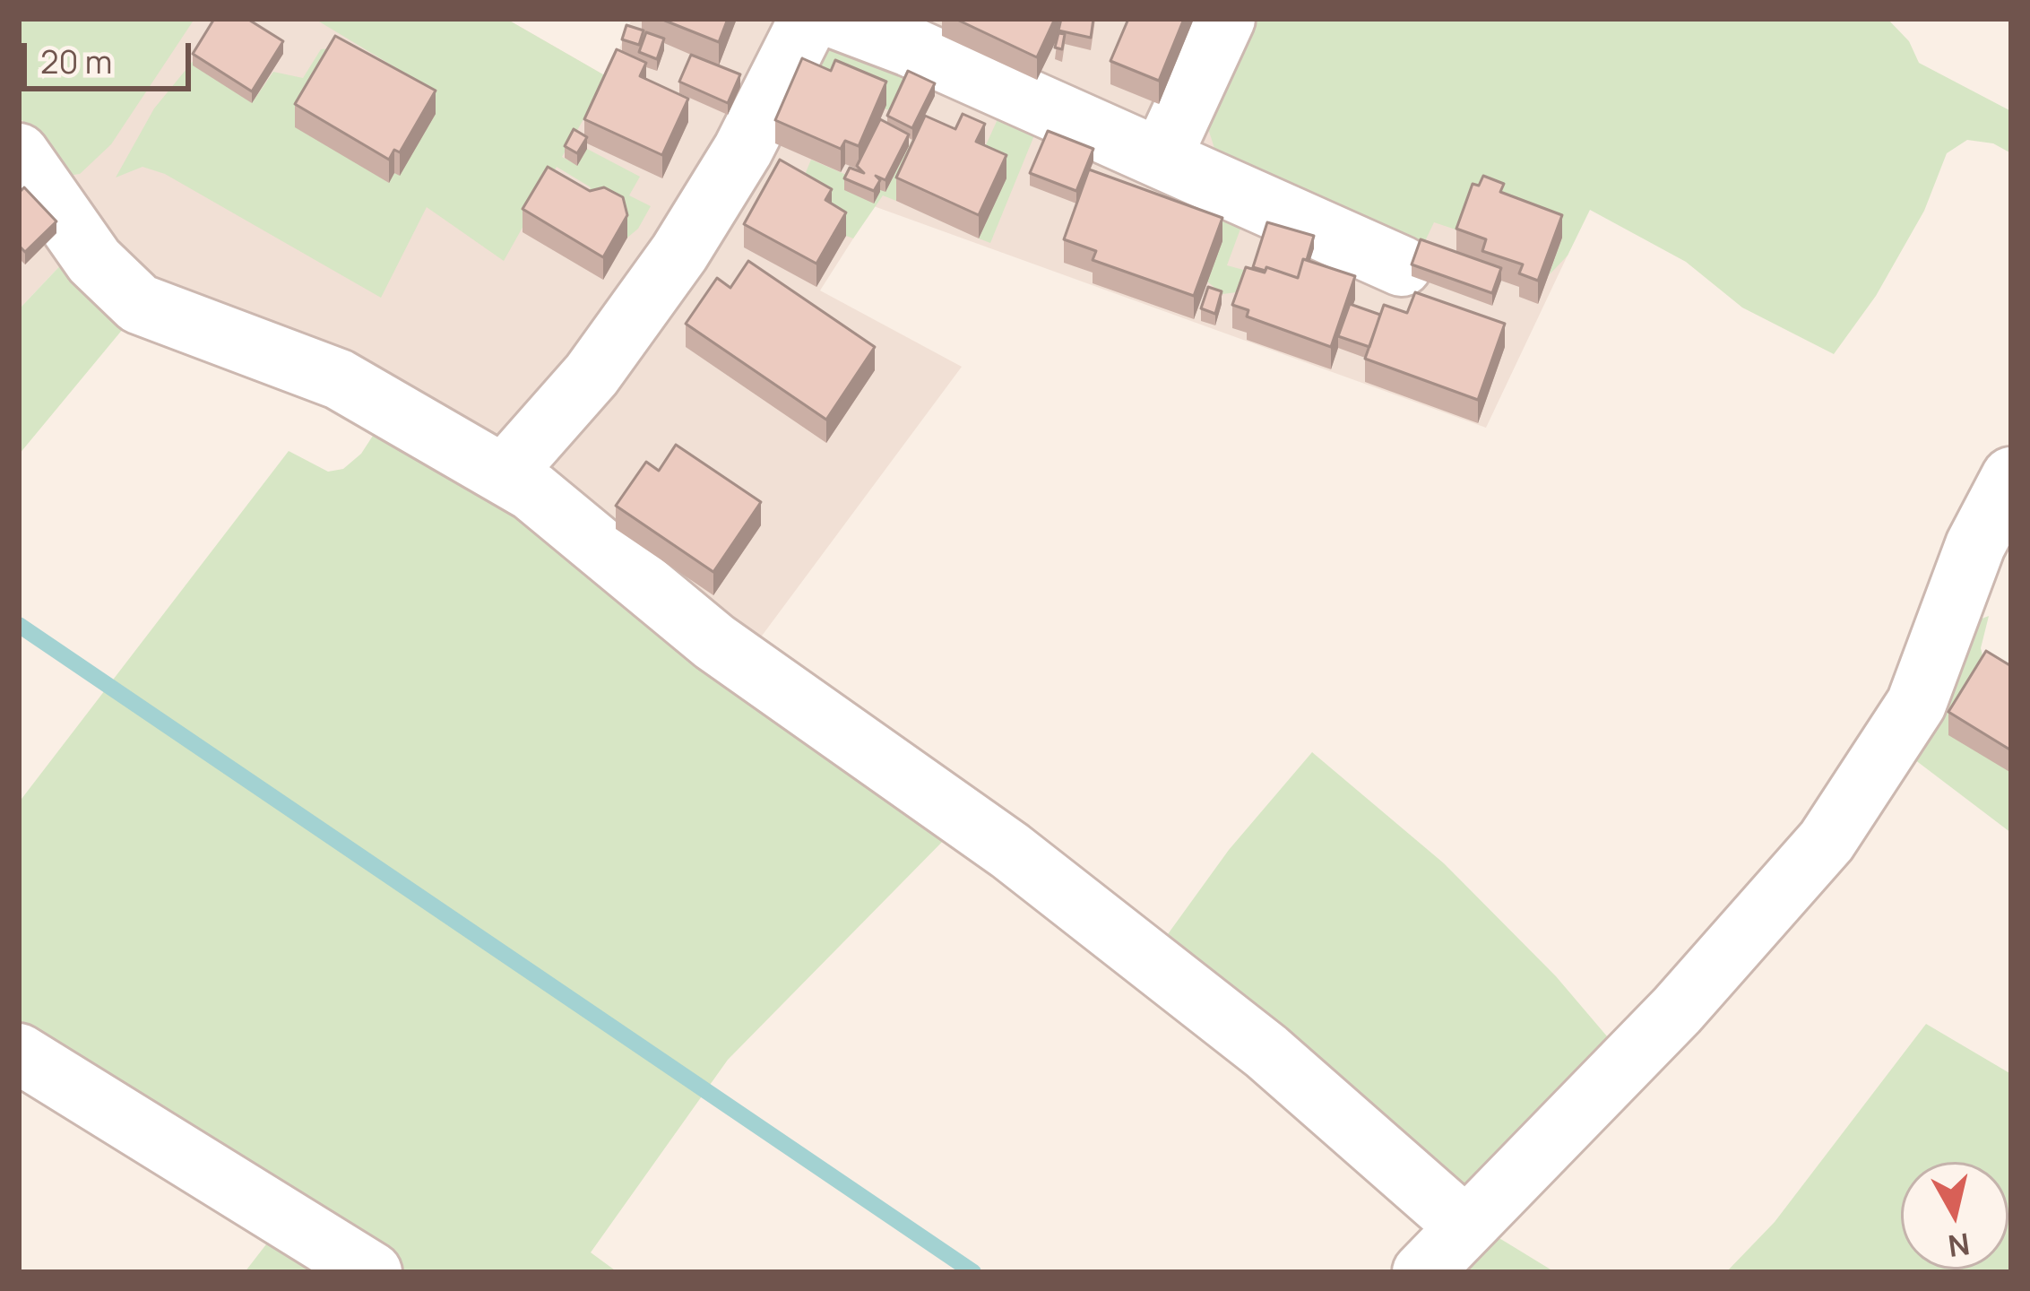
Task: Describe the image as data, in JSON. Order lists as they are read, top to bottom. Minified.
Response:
{"scale_bar":"20 m","north":"bottom"}
